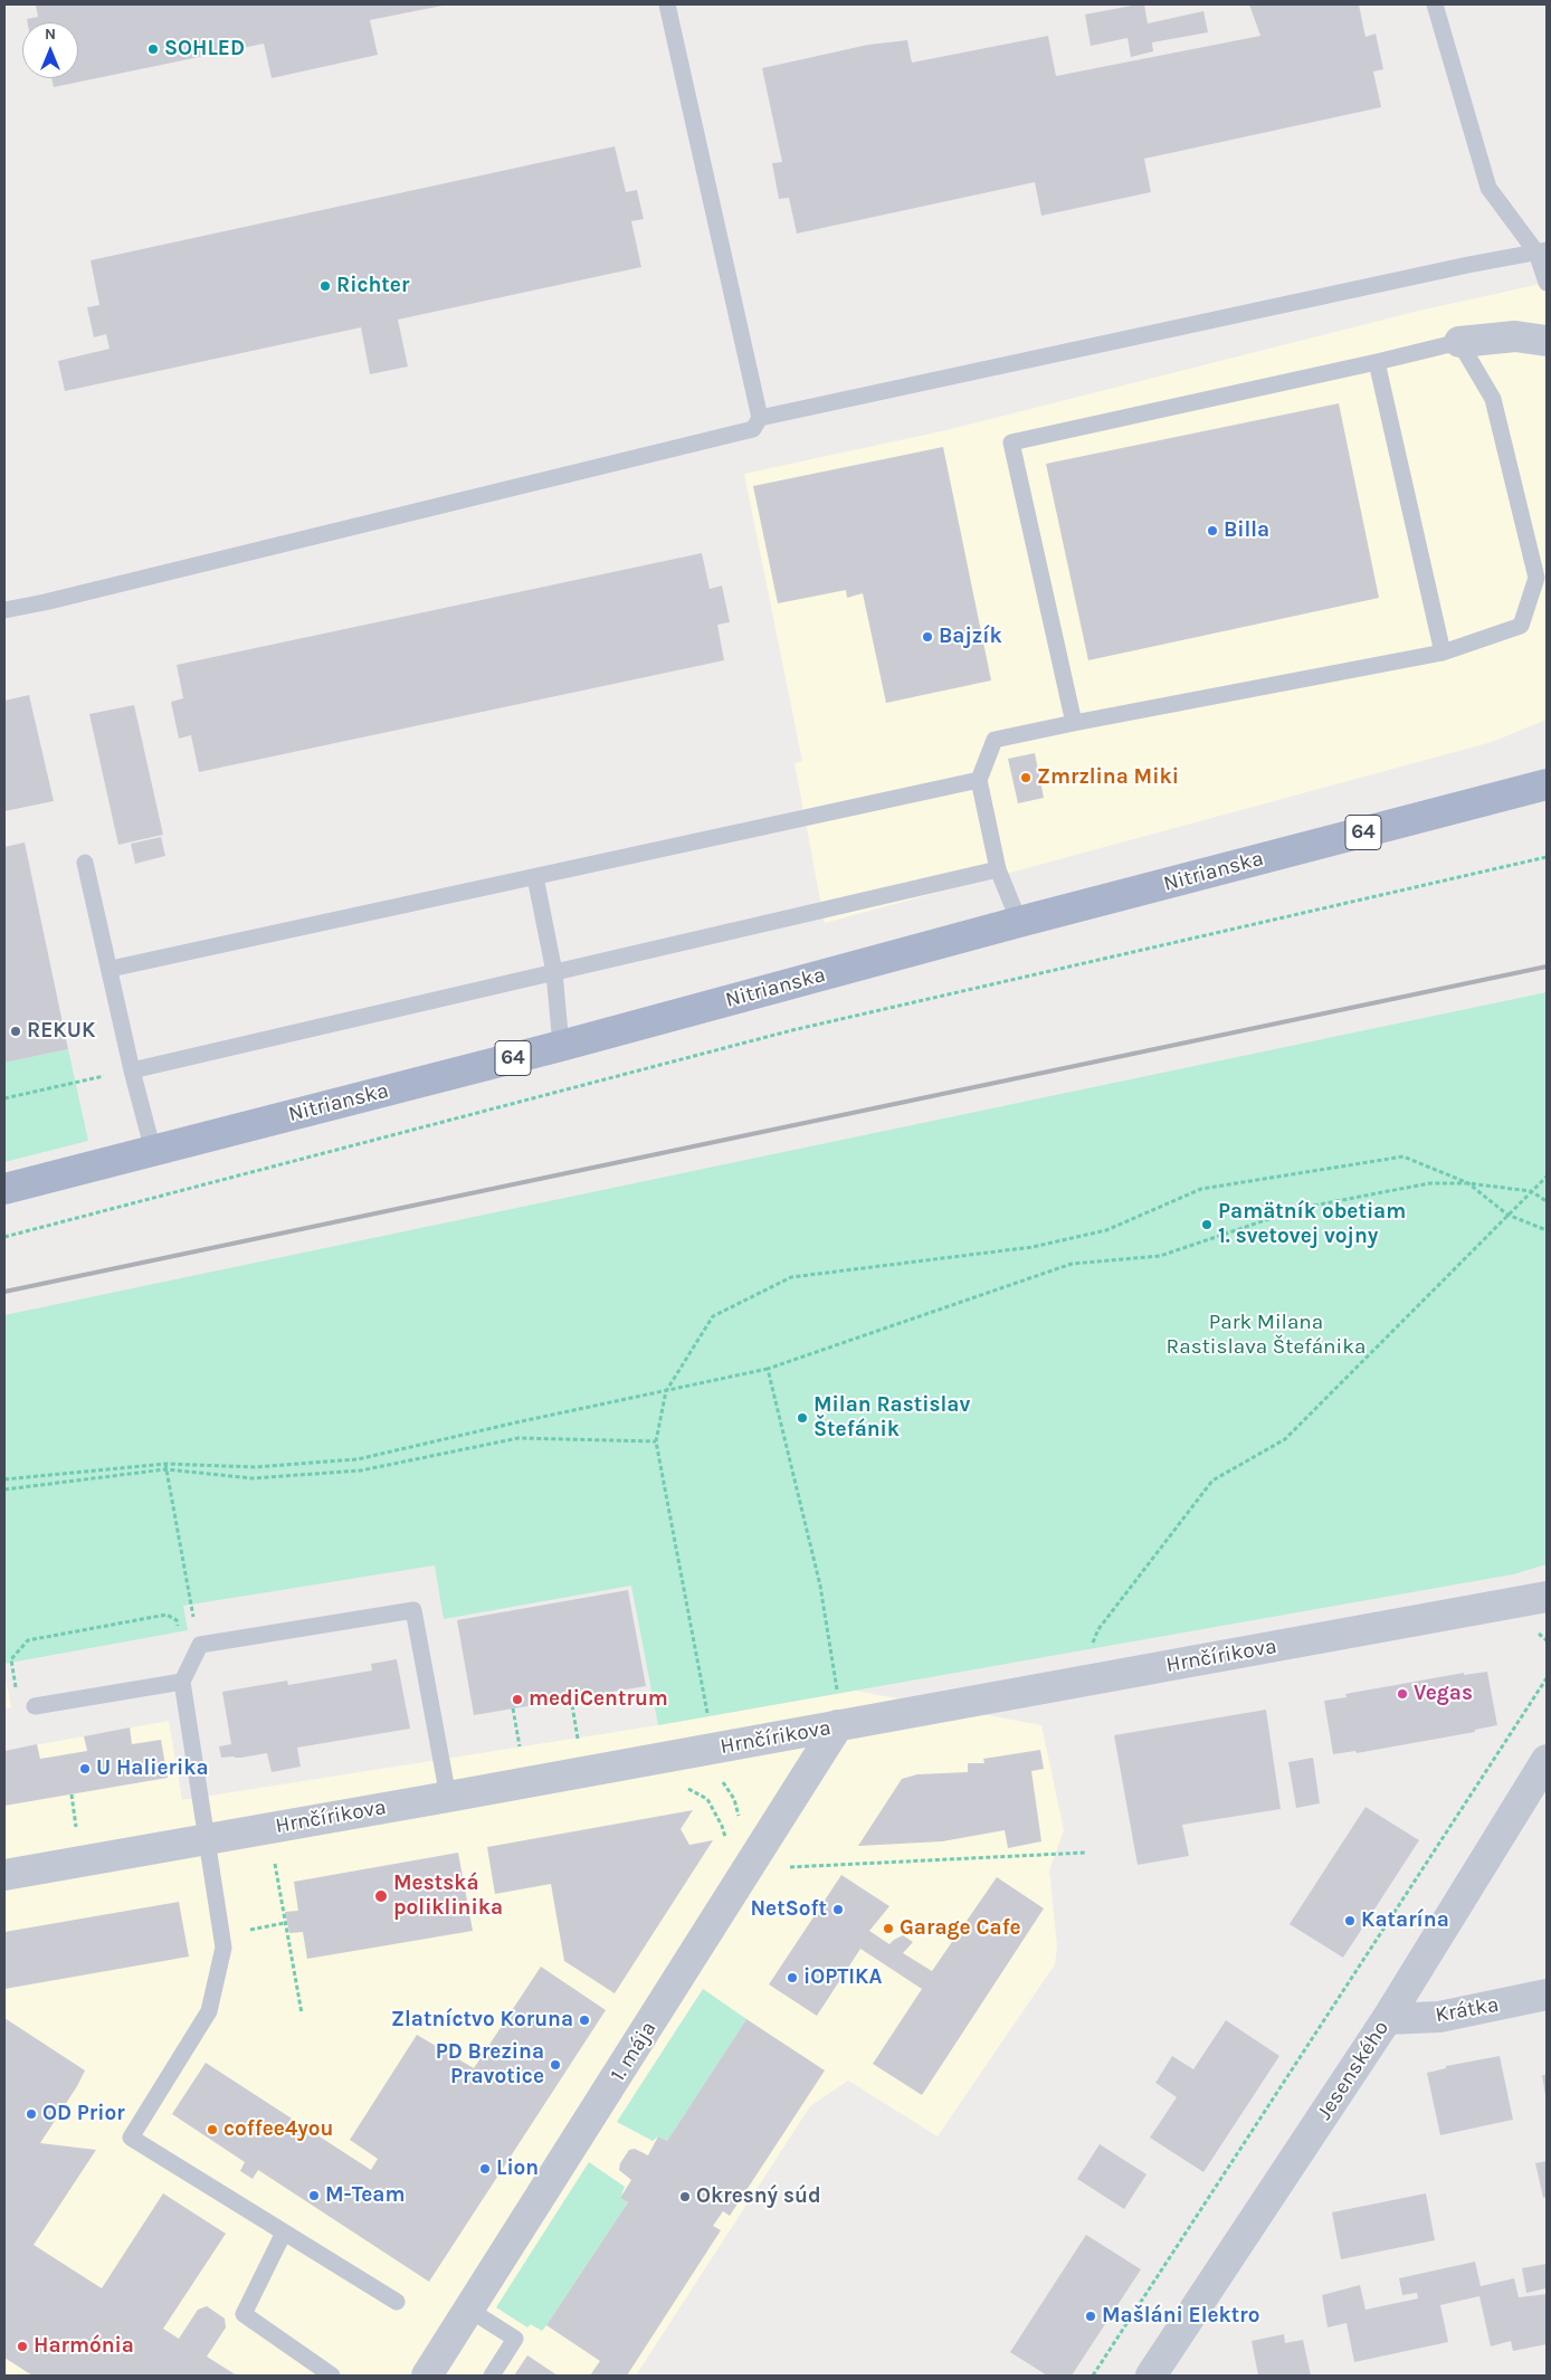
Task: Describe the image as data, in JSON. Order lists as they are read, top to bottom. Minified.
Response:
{"streets":{"main road":["64","Nitrianska"],"street":["Hrnčírikova","Krátka","1. mája","Jesenského"]},"crossings":[["Hrnčírikova","1. mája"],["Krátka","Jesenského"]],"parks":["Park Milana Rastislava Štefánika"],"places":["SOHLED","Richter","Billa","Bajzík","Zmrzlina Miki","REKUK","Pamätník obetiam 1. svetovej vojny","Milan Rastislav Štefánik","Vegas","mediCentrum","U Halierika","Mestská poliklinika","NetSoft","Katarína","Garage Cafe","iOPTIKA","Zlatníctvo Koruna","PD Brezina Pravotice","OD Prior","coffee4you","Lion","M-Team","Okresný súd","Mašláni Elektro","Harmónia"],"north":"top"}
